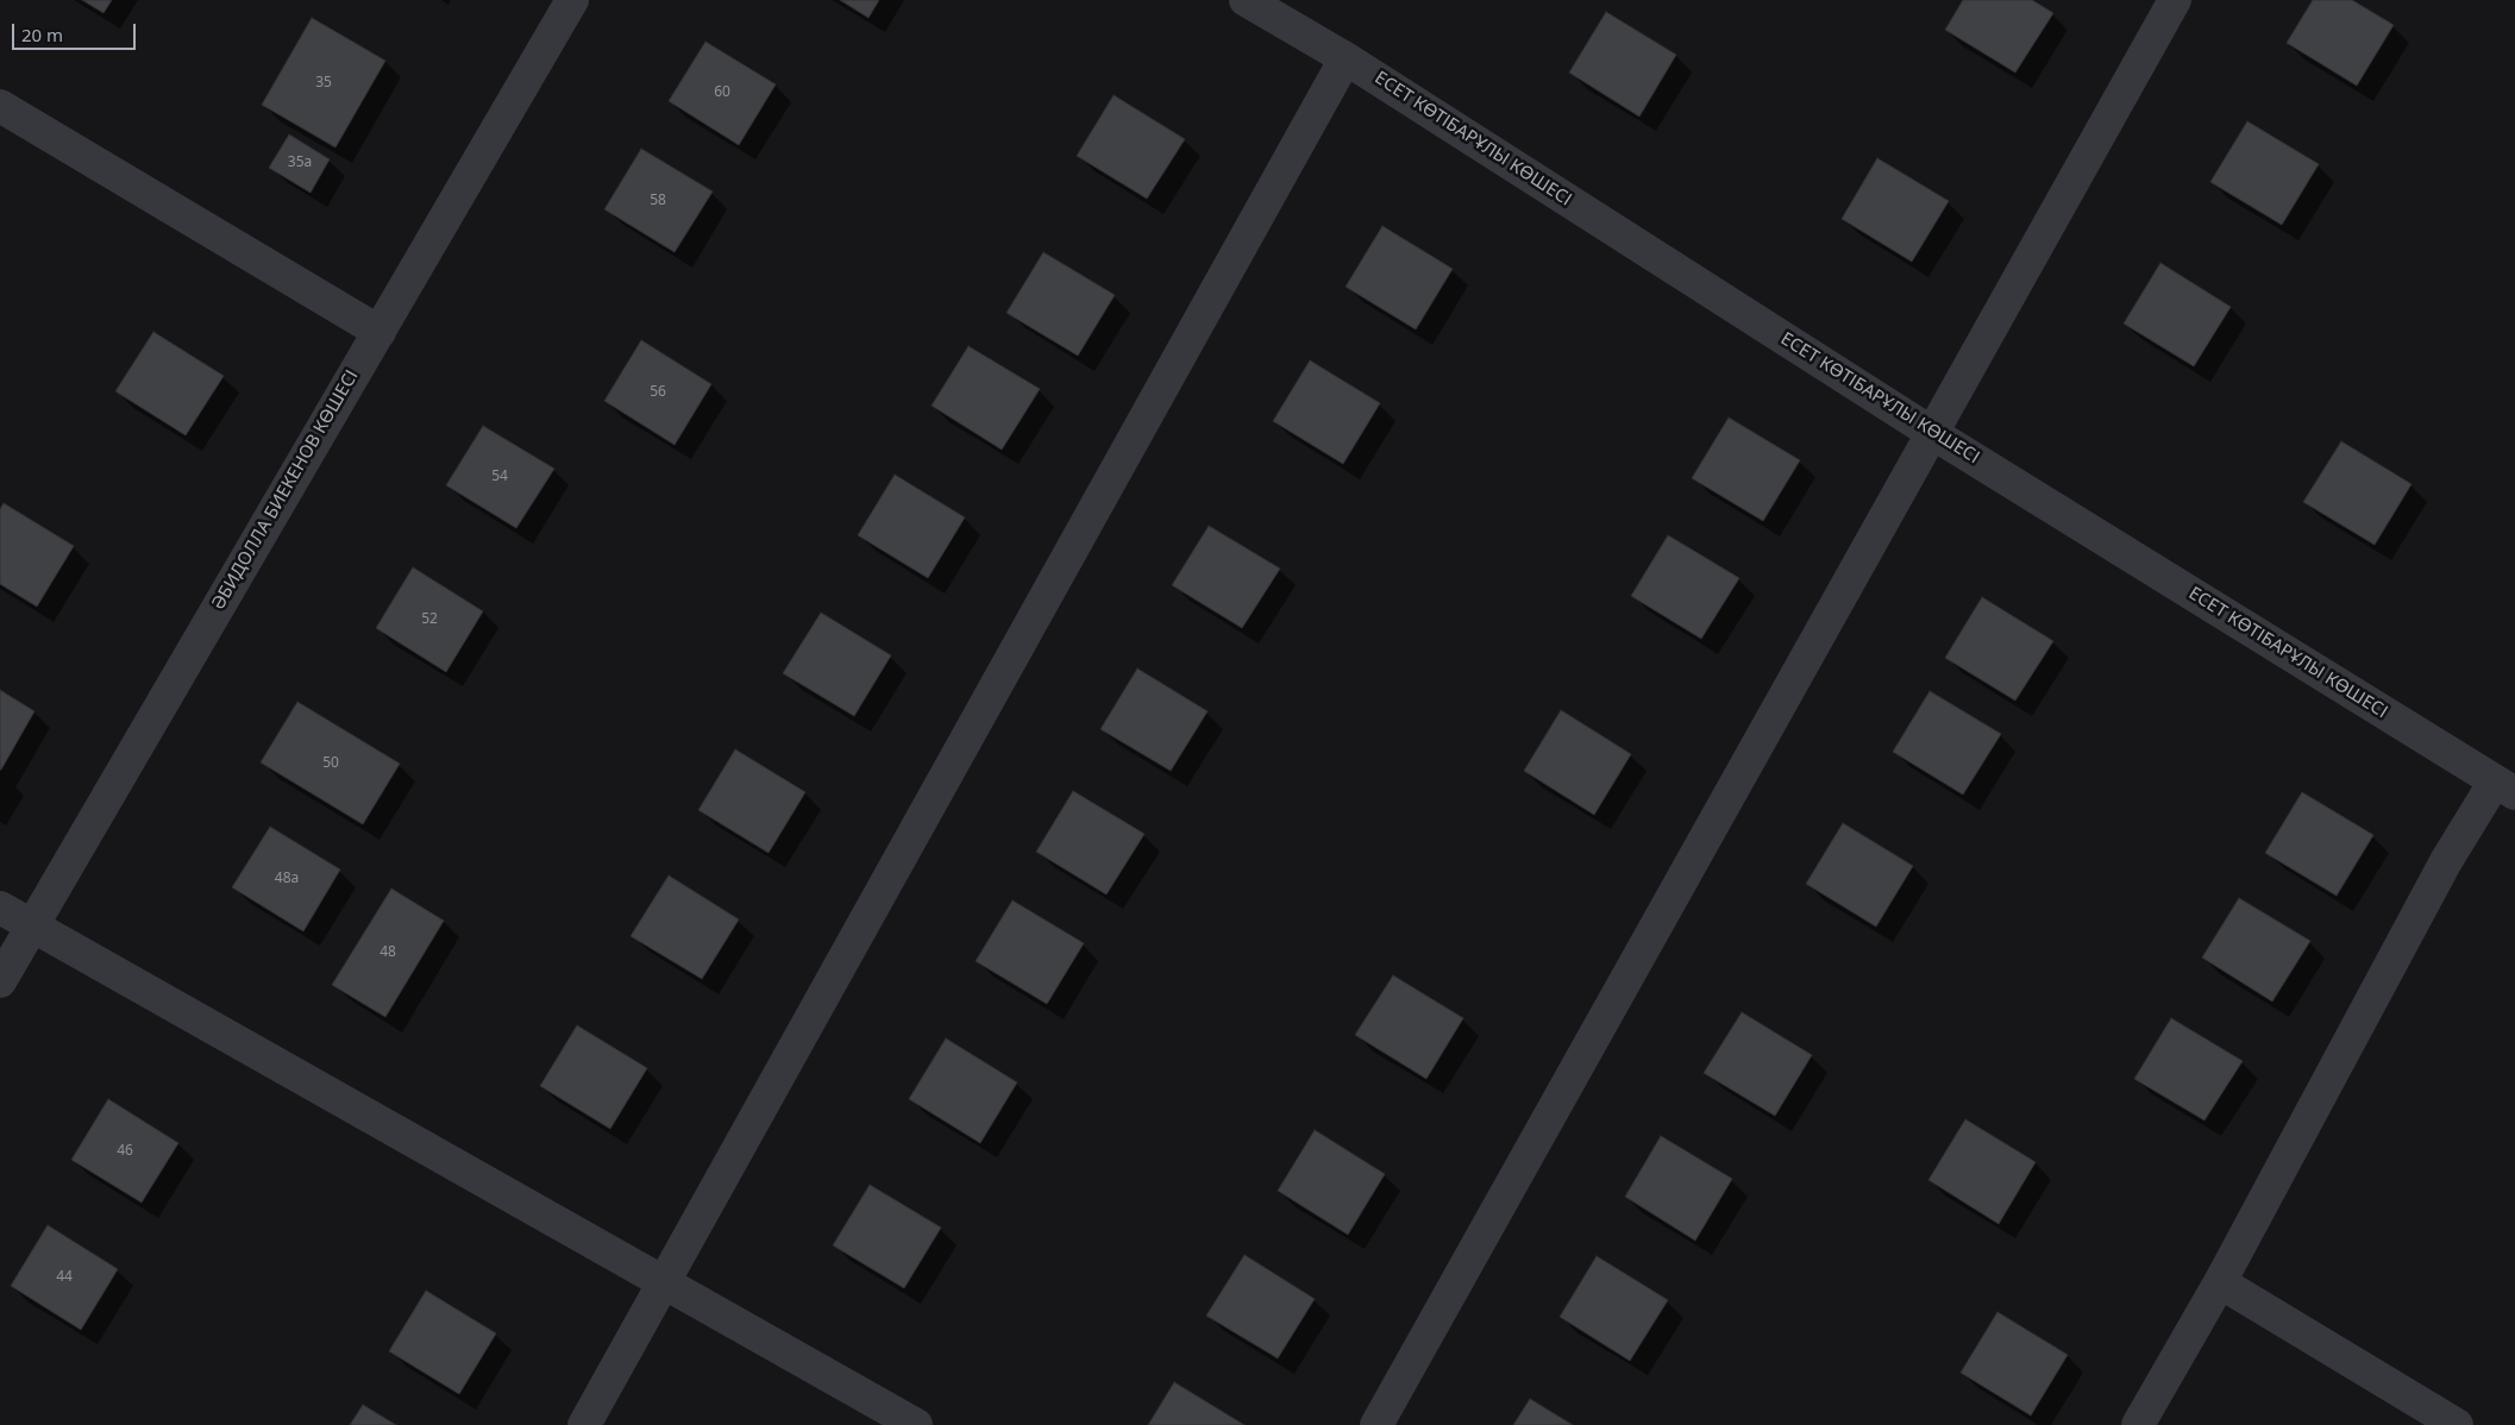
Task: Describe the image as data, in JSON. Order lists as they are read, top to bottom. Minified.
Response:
{"streets":{"street":["ЕСЕТ КӨТІБАРҰЛЫ КӨШЕСІ","ӘБИДОЛЛА БИЕКЕНОВ КӨШЕСІ"]},"house_numbers":["35","60","35а","58","56","54","52","50","48а","48","46","44"],"scale_bar":"20 m"}
